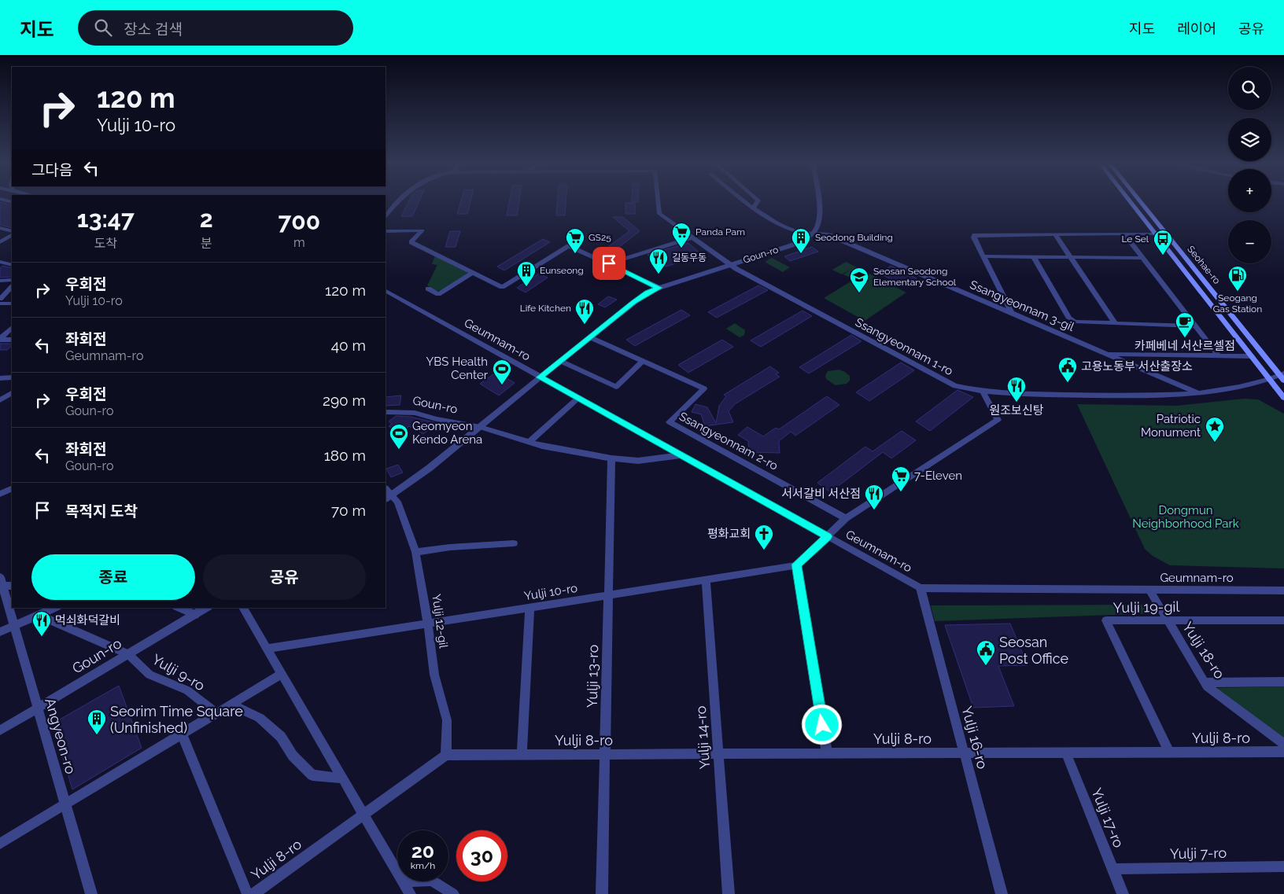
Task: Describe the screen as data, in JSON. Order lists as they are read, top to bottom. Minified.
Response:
{"streets":{"main road":["Seohae-ro"],"street":["Goun-ro","Ssangyeonnam 3-gil","Geumnam-ro","Ssangyeonnam 1-ro","Ssangyeonnam 2-ro","Yulji 10-ro","Yulji 19-gil","Yulji 12-gil","Yulji 18-ro","Yulji 9-ro","Yulji 13-ro","Angyeon-ro","Yulji 14-ro","Yulji 16-ro","Yulji 8-ro","Yulji 17-ro","Yulji 7-ro"]},"crossings":[["Goun-ro","Ssangyeonnam 3-gil"],["Goun-ro","Geumnam-ro"],["Goun-ro","Ssangyeonnam 1-ro"],["Goun-ro","Ssangyeonnam 2-ro"],["Goun-ro","Yulji 12-gil"],["Goun-ro","Yulji 9-ro"],["Goun-ro","Yulji 13-ro"],["Goun-ro","Angyeon-ro"],["Seohae-ro","Ssangyeonnam 1-ro"],["Ssangyeonnam 3-gil","Ssangyeonnam 1-ro"],["Geumnam-ro","Yulji 18-ro"],["Geumnam-ro","Yulji 16-ro"],["Yulji 10-ro","Yulji 12-gil"],["Yulji 10-ro","Yulji 13-ro"],["Yulji 10-ro","Yulji 14-ro"],["Yulji 19-gil","Yulji 18-ro"],["Yulji 19-gil","Yulji 8-ro"],["Yulji 12-gil","Yulji 8-ro"],["Yulji 13-ro","Yulji 8-ro"],["Yulji 14-ro","Yulji 8-ro"],["Yulji 16-ro","Yulji 8-ro"],["Yulji 8-ro","Yulji 17-ro"],["Yulji 17-ro","Yulji 7-ro"]],"parks":["Dongmun Neighborhood Park"],"places":{"supermarket":["Panda Pam","GS25","7-Eleven"],"building":["Seodong Building","Eunseong","Seorim Time Square (Unfinished)"],"bus stop":["Le Sel"],"restaurant":["길동우동","Life Kitchen","원조보신탕","서서갈비 서산점","먹쇠화덕갈비"],"fuel station":["Seogang Gas Station"],"school or university":["Seosan Seodong Elementary School"],"cafe":["카페베네 서산르셀점"],"public building":["고용노동부 서산출장소","Seosan Post Office"],"sports":["YBS Health Center","Geomyeon Kendo Arena"],"place":["Patriotic Monument"],"church":["평화교회"]},"page":{"header":"지도","search":"장소 검색","nav":["지도","레이어","공유"],"map_buttons":["+","−"],"turn":["120 m","Yulji 10-ro"],"then":"그다음","eta":["13:47","도착","2","분","700","m"],"list":[{"name":"우회전","note":"Yulji 10-ro","value":"120 m"},{"name":"좌회전","note":"Geumnam-ro","value":"40 m"},{"name":"우회전","note":"Goun-ro","value":"290 m"},{"name":"좌회전","note":"Goun-ro","value":"180 m"},{"name":"목적지 도착","value":"70 m"}],"buttons":["종료","공유"],"speed":"20 km/h","limit":"30"}}
